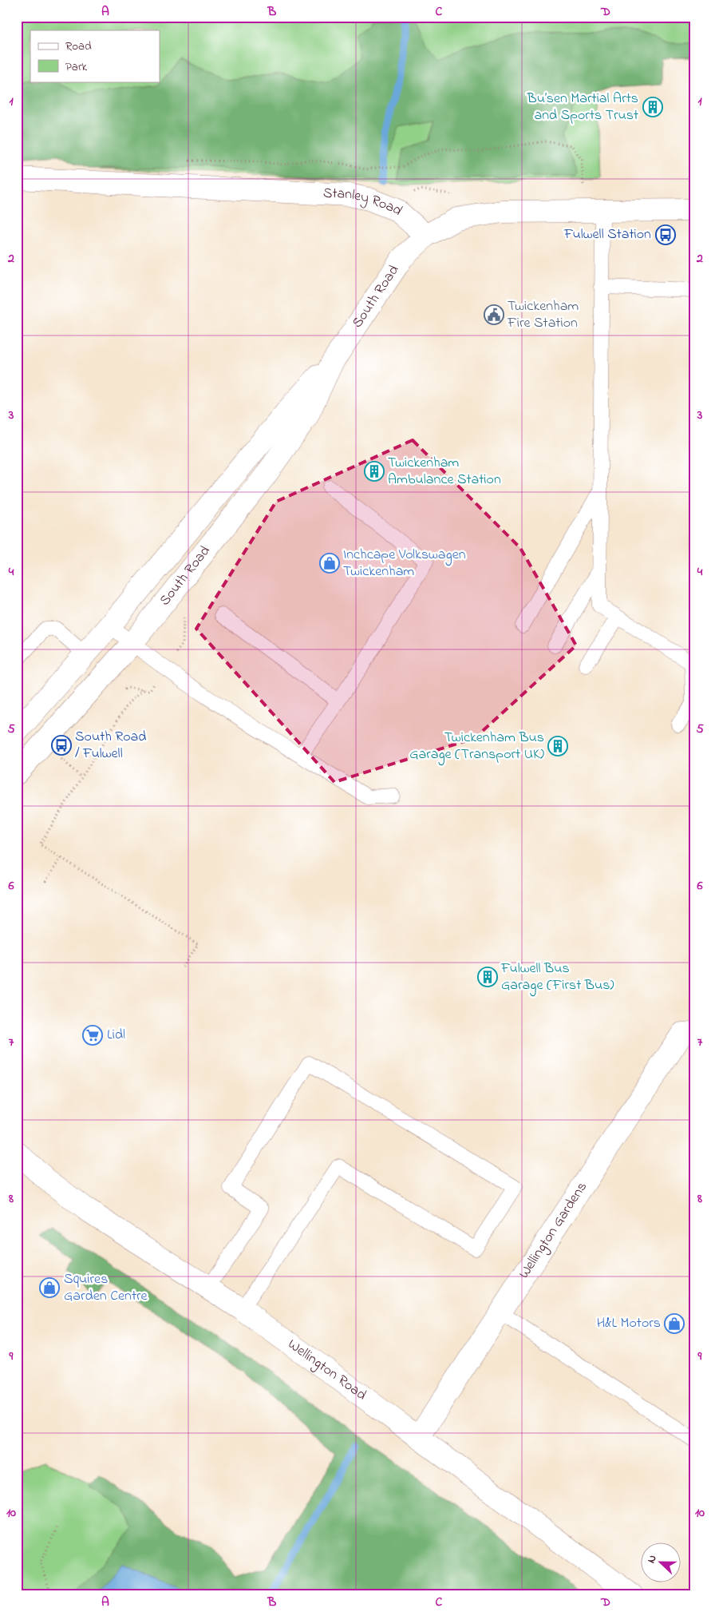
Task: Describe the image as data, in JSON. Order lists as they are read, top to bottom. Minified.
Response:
{"streets":{"main road":["Stanley Road","South Road","Wellington Gardens","Wellington Road"]},"crossings":[["Stanley Road","South Road"],["Wellington Gardens","Wellington Road"]],"places":{"building":["Bu’sen Martial Arts and Sports Trust","Twickenham Ambulance Station","Twickenham Bus Garage (Transport UK)","Fulwell Bus Garage (First Bus)"],"bus stop":["Fulwell Station","South Road / Fulwell"],"public building":["Twickenham Fire Station"],"shop":["Inchcape Volkswagen Twickenham","Squires Garden Centre","H&L Motors"],"supermarket":["Lidl"]},"legend":["Road","Park"],"north":"left","grid":{"columns":["A","B","C","D"],"rows":["1","2","3","4","5","6","7","8","9","10"]}}
